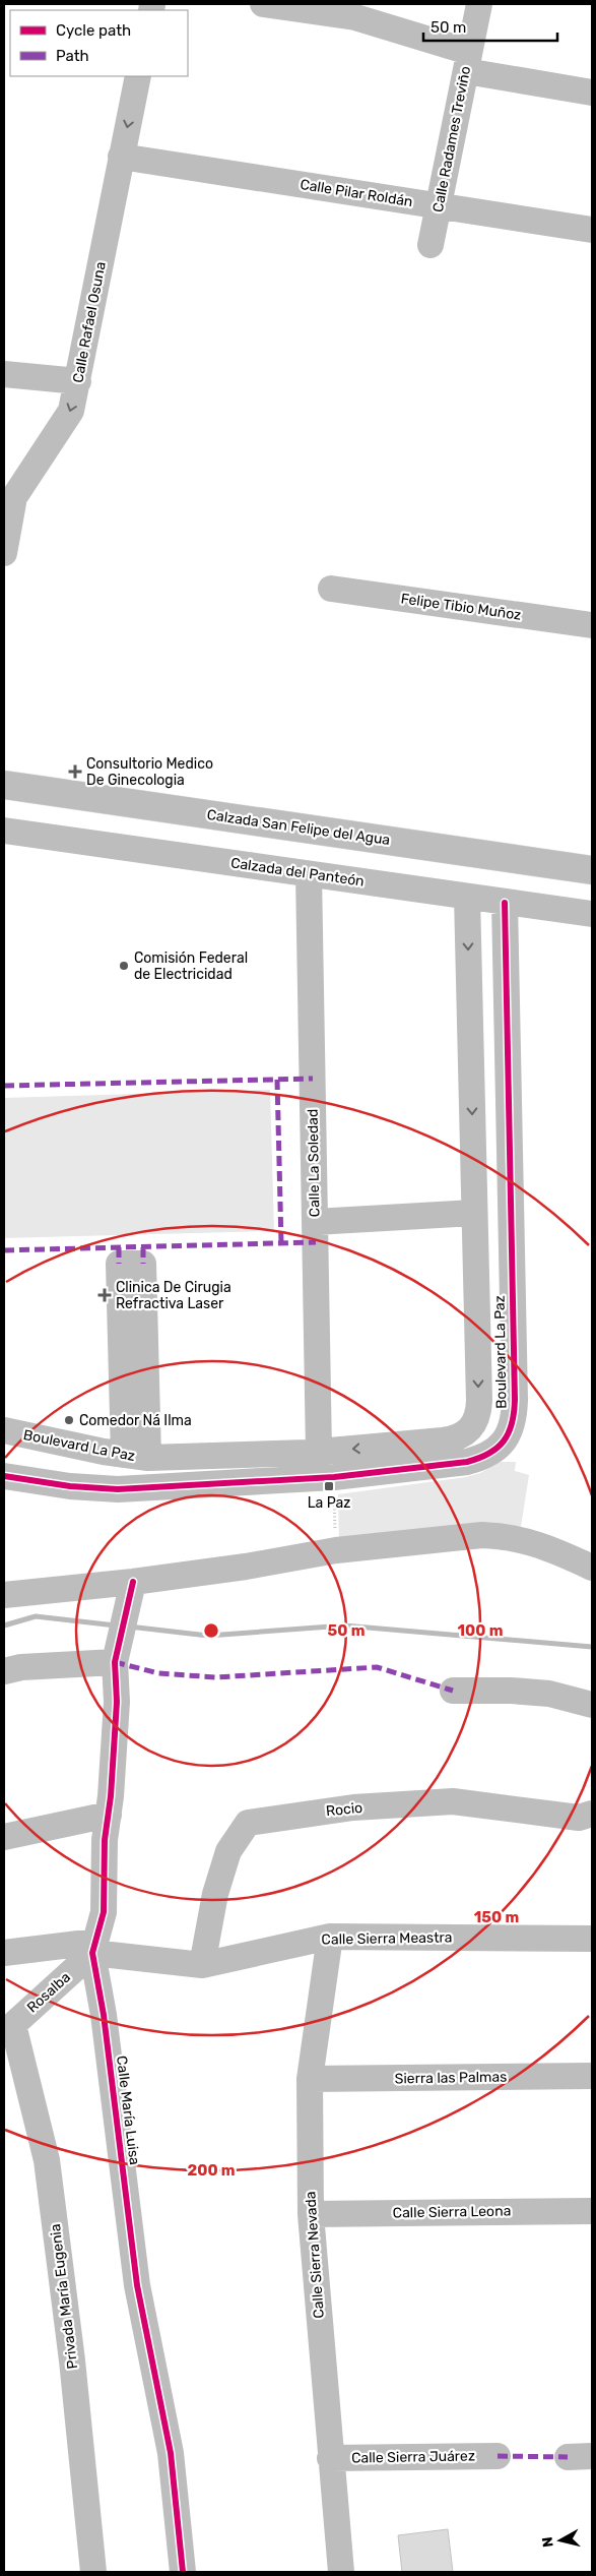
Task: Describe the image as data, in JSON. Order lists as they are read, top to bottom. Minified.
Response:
{"streets":{"main road":["Calzada San Felipe del Agua"],"street":["Calle Radames Treviño","Calle Pilar Roldán","Calle Rafael Osuna","Felipe Tibio Muñoz","Calzada del Panteón","Calle La Soledad","Boulevard La Paz","Rocio","Calle Sierra Meastra","Rosalba","Sierra las Palmas","Calle María Luisa","Calle Sierra Leona","Calle Sierra Nevada","Privada María Eugenia","Calle Sierra Juárez"]},"crossings":[["Calle Radames Treviño","Calle Pilar Roldán"],["Calle Pilar Roldán","Calle Rafael Osuna"],["Calzada del Panteón","Calle La Soledad"],["Calzada del Panteón","Boulevard La Paz"],["Calle La Soledad","Boulevard La Paz"],["Rocio","Calle Sierra Meastra"],["Calle Sierra Meastra","Rosalba"],["Calle Sierra Meastra","Calle María Luisa"],["Calle Sierra Meastra","Calle Sierra Nevada"],["Rosalba","Calle María Luisa"],["Rosalba","Privada María Eugenia"],["Sierra las Palmas","Calle Sierra Nevada"],["Calle Sierra Leona","Calle Sierra Nevada"],["Calle Sierra Nevada","Calle Sierra Juárez"]],"one_way":["Calle Rafael Osuna"],"places":{"health":["Consultorio Medico De Ginecologia","Clinica De Cirugia Refractiva Laser"],"other":["Comisión Federal de Electricidad","Comedor Ná Ilma"],"transit":["La Paz"]},"legend":["Cycle path","Path"],"scale_bar":"50 m","north":"left","rings":["50 m","100 m","150 m","200 m"]}
